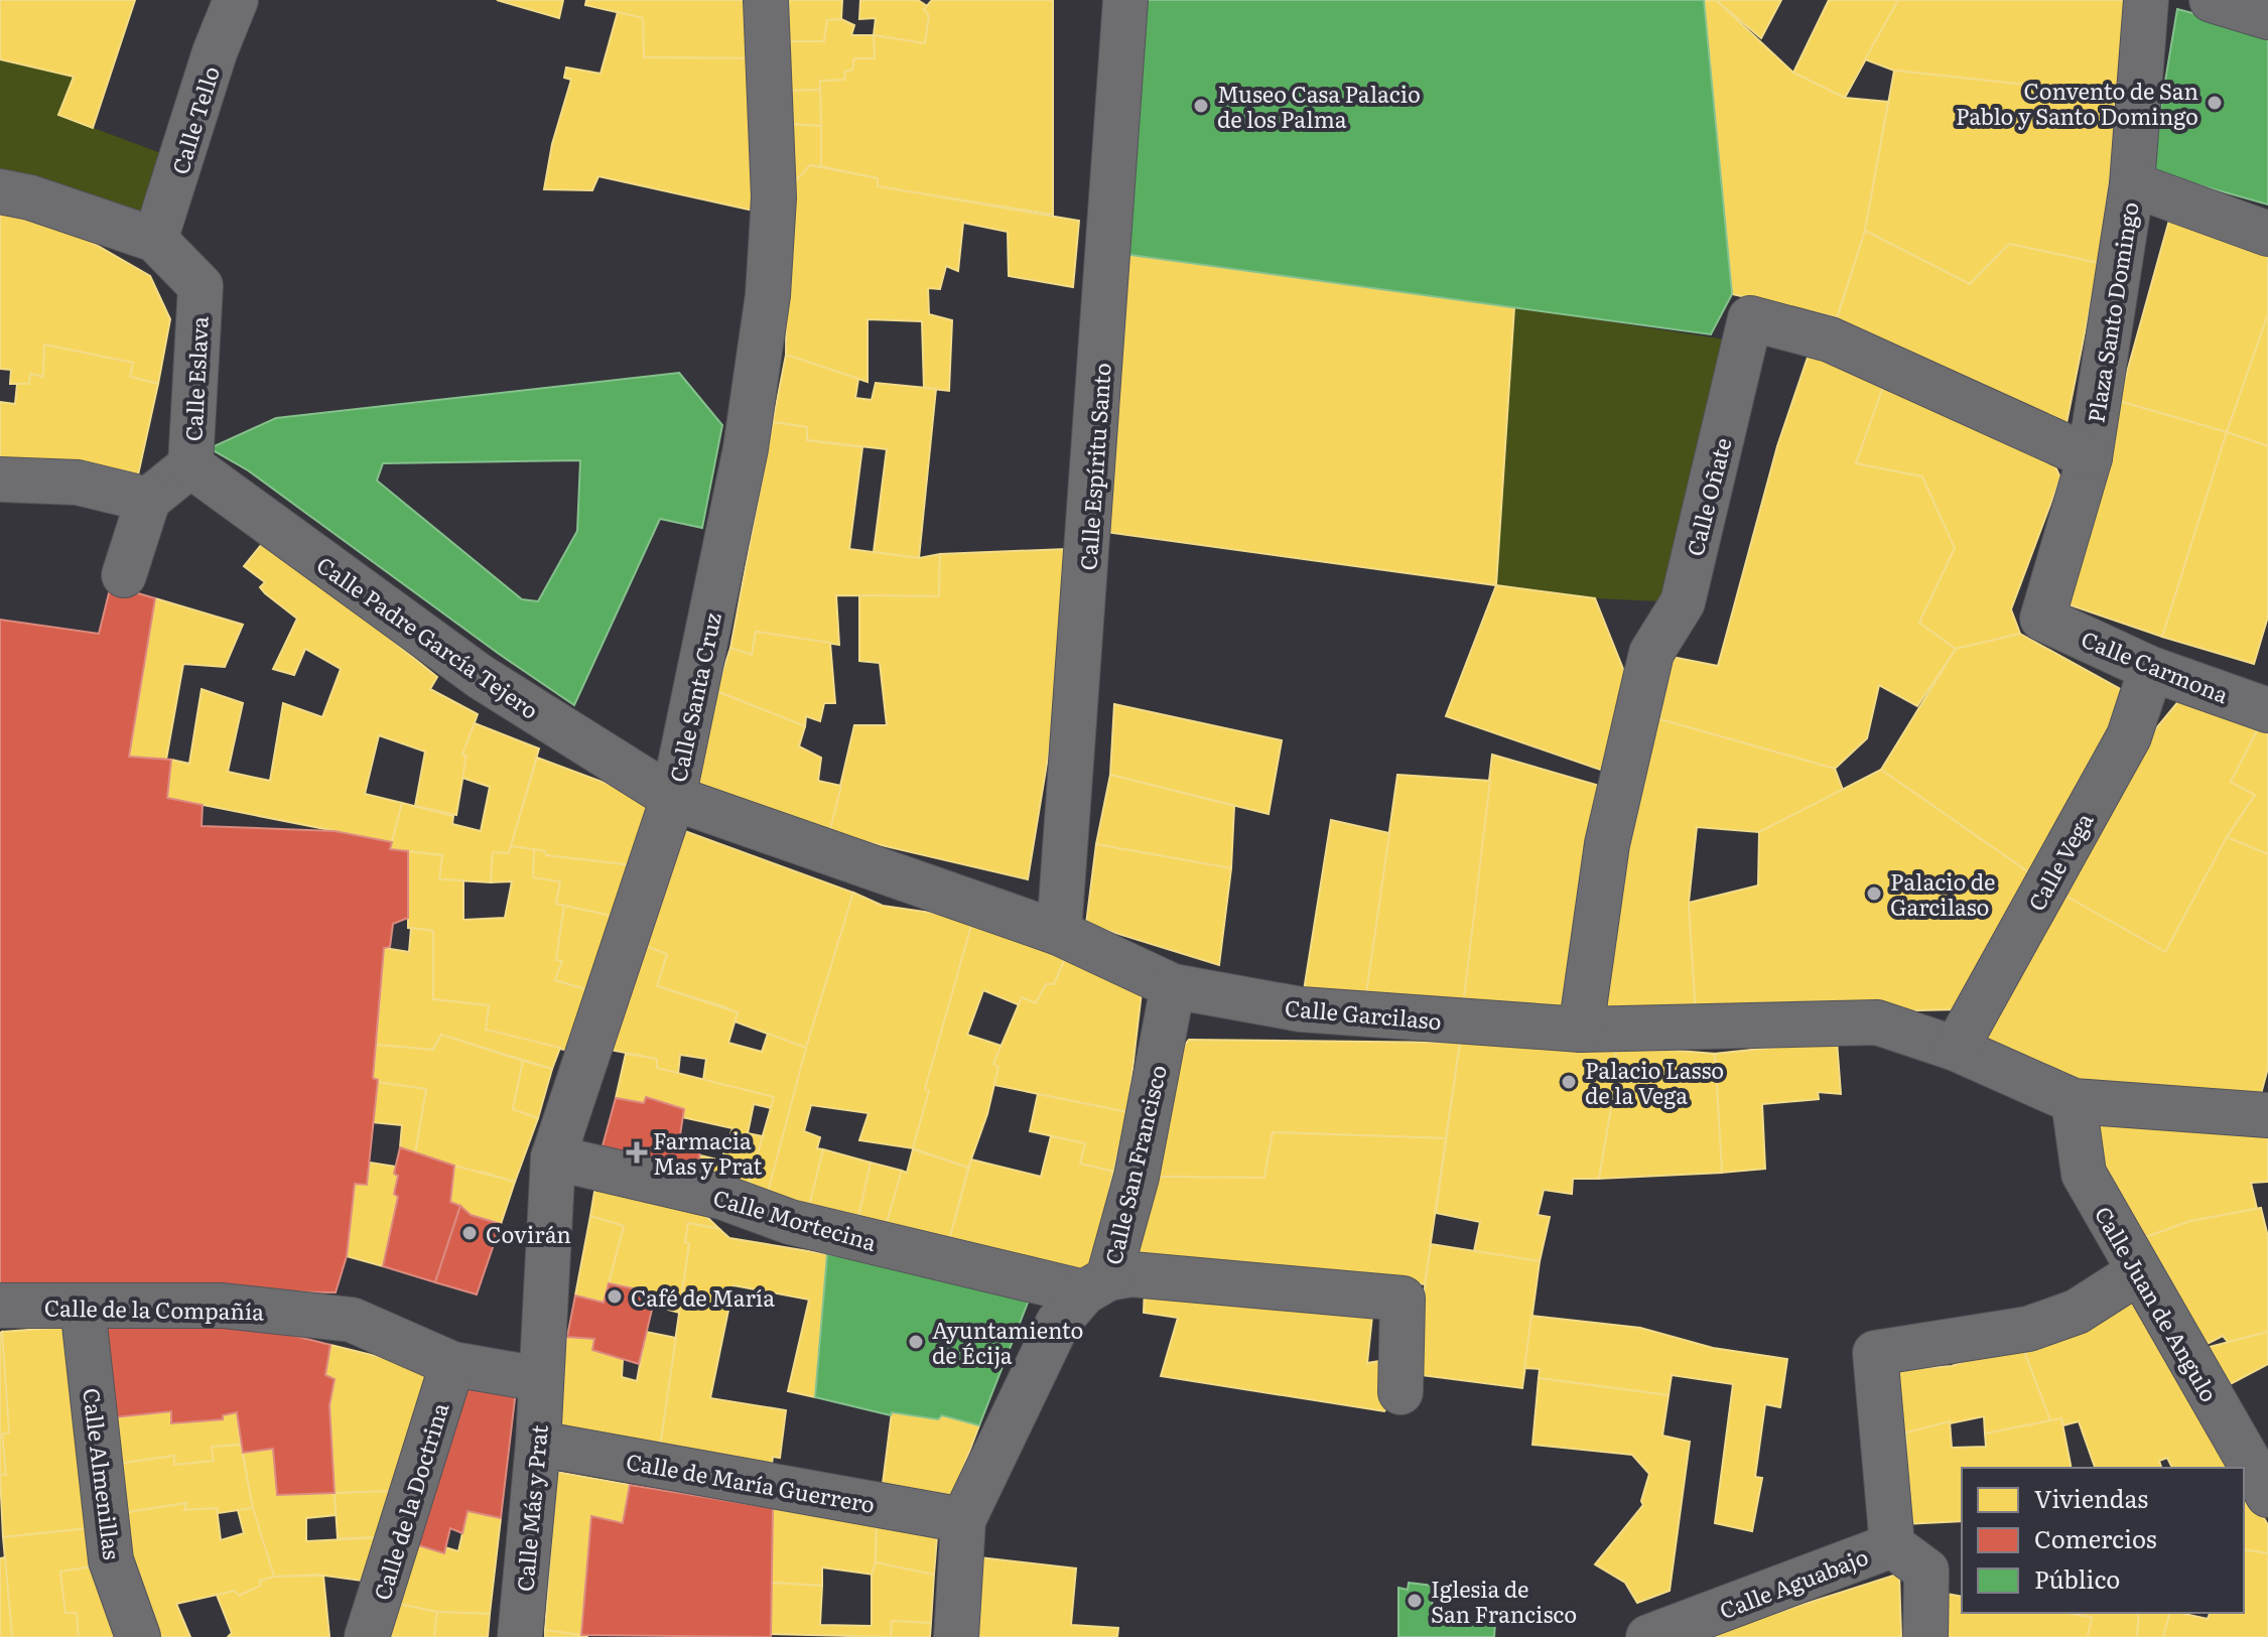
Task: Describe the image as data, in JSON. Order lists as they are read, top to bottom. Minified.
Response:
{"streets":{"street":["Calle Tello","Plaza Santo Domingo","Calle Eslava","Calle Espíritu Santo","Calle Oñate","Calle Padre García Tejero","Calle Carmona","Calle Santa Cruz","Calle Vega","Calle Garcilaso","Calle San Francisco","Calle Mortecina","Calle Juan de Angulo","Calle de la Compañía","Calle Almenillas","Calle de María Guerrero","Calle de la Doctrina","Calle Más y Prat","Calle Aguabajo"]},"crossings":[["Calle Tello","Calle Eslava"],["Plaza Santo Domingo","Calle Oñate"],["Plaza Santo Domingo","Calle Carmona"],["Calle Eslava","Calle Padre García Tejero"],["Calle Espíritu Santo","Calle Garcilaso"],["Calle Oñate","Calle Garcilaso"],["Calle Padre García Tejero","Calle Santa Cruz"],["Calle Padre García Tejero","Calle Garcilaso"],["Calle Carmona","Calle Vega"],["Calle Santa Cruz","Calle Garcilaso"],["Calle Santa Cruz","Calle Mortecina"],["Calle Santa Cruz","Calle de la Compañía"],["Calle Santa Cruz","Calle Más y Prat"],["Calle Vega","Calle Garcilaso"],["Calle Garcilaso","Calle San Francisco"],["Calle Garcilaso","Calle Juan de Angulo"],["Calle San Francisco","Calle Mortecina"],["Calle San Francisco","Calle de María Guerrero"],["Calle de la Compañía","Calle Almenillas"],["Calle de la Compañía","Calle de la Doctrina"],["Calle de la Compañía","Calle Más y Prat"],["Calle de María Guerrero","Calle Más y Prat"]],"places":{"other":["Convento de San Pablo y Santo Domingo","Museo Casa Palacio de los Palma","Palacio de Garcilaso","Palacio Lasso de la Vega","Covirán","Café de María","Ayuntamiento de Écija","Iglesia de San Francisco"],"health":["Farmacia Mas y Prat"]},"legend":["Viviendas","Comercios","Público"]}
